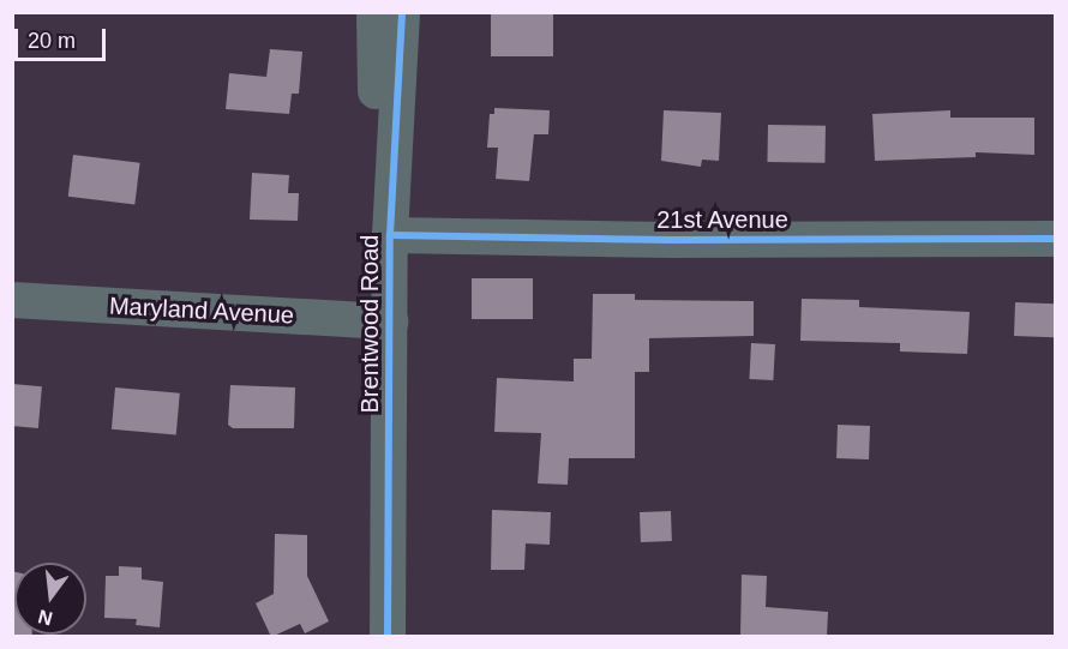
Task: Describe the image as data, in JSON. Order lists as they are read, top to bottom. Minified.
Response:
{"streets":{"street":["21st Avenue","Maryland Avenue","Brentwood Road"]},"crossings":[["21st Avenue","Brentwood Road"],["Maryland Avenue","Brentwood Road"]],"scale_bar":"20 m","north":"bottom"}
